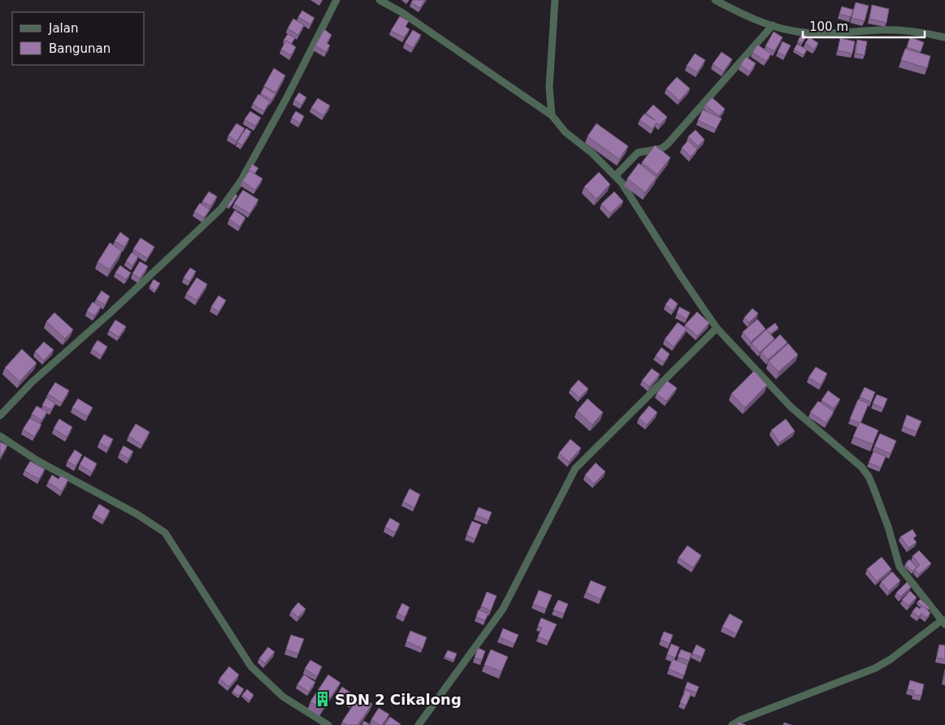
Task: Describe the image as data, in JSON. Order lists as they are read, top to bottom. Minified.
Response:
{"places":{"building":["SDN 2 Cikalong"]},"legend":["Jalan","Bangunan"],"scale_bar":"100 m"}
